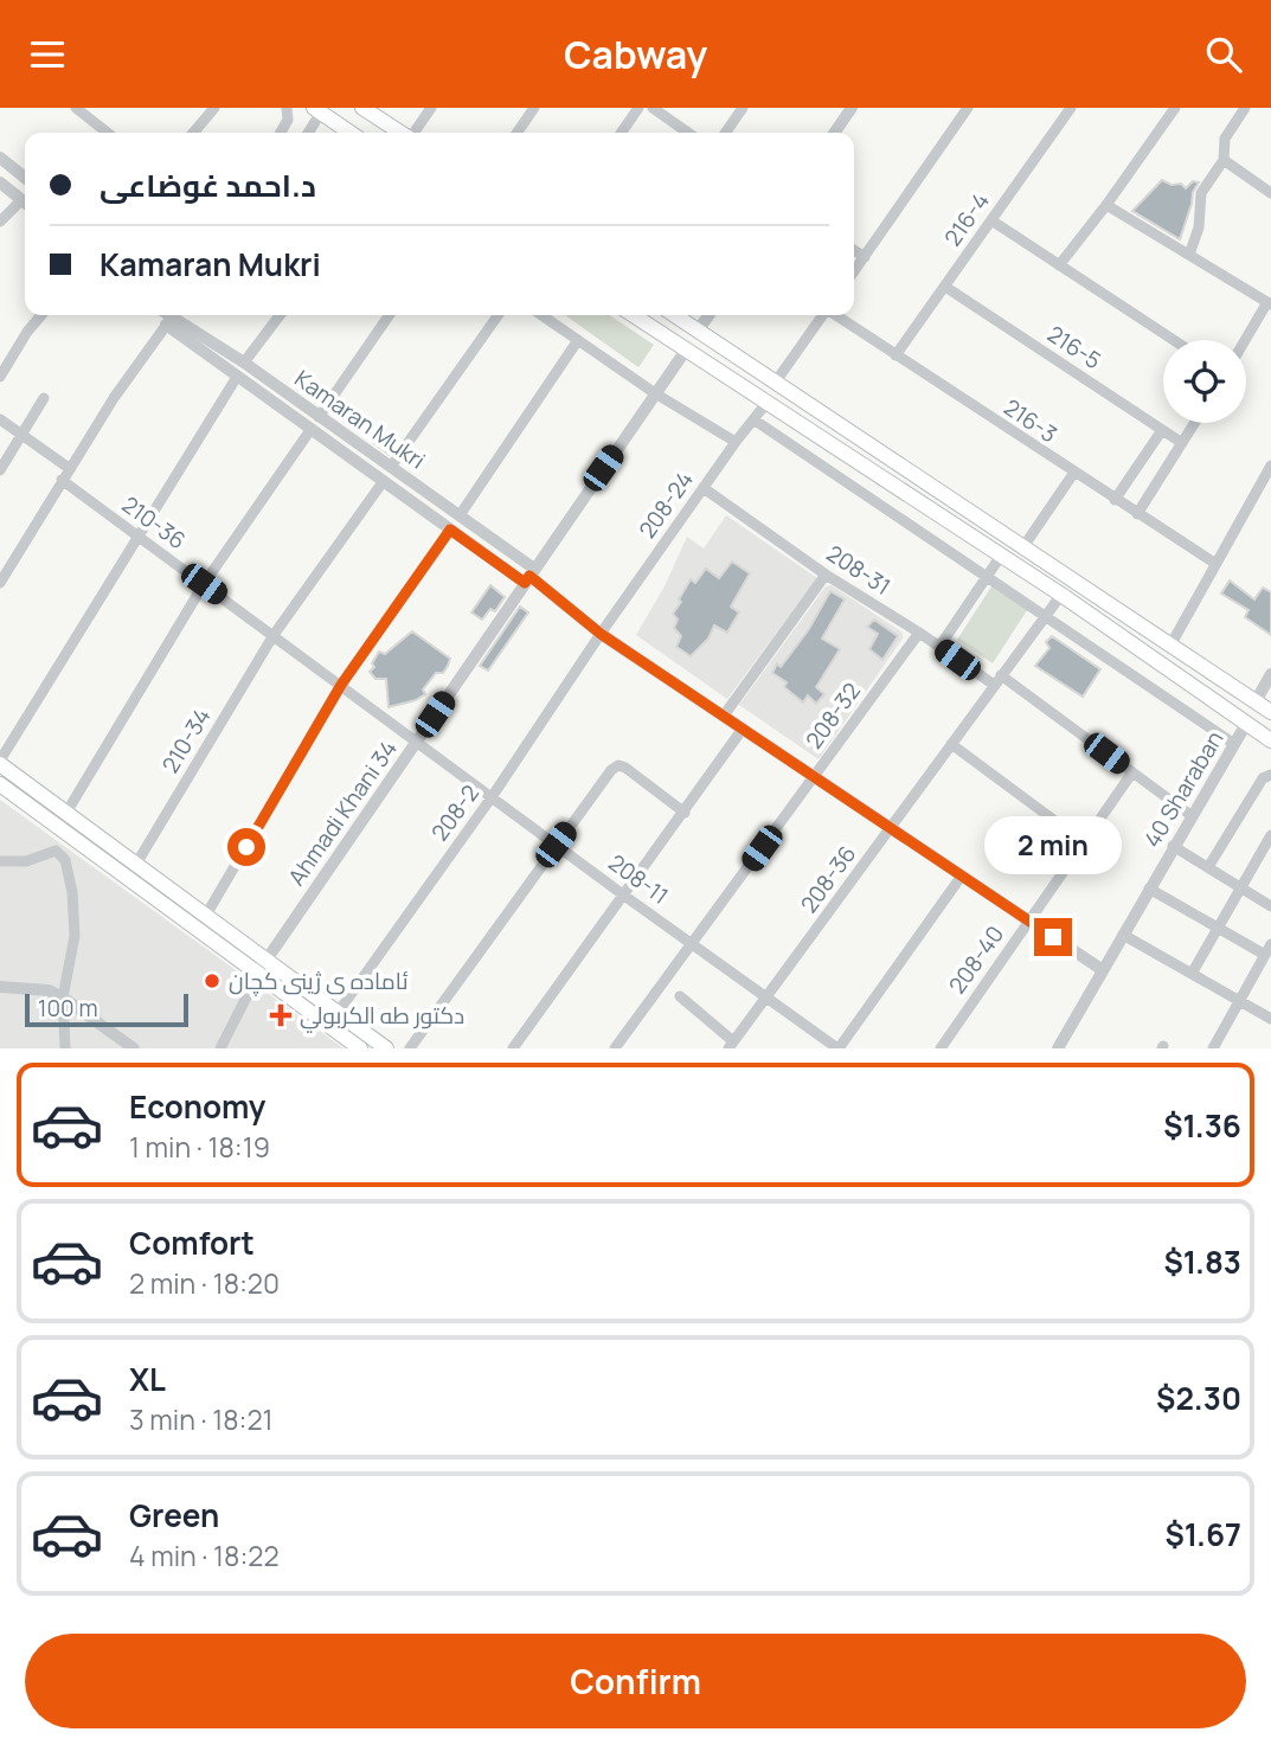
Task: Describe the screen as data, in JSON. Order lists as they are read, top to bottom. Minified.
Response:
{"streets":{"street":["216-4","216-5","Kamaran Mukri","216-3","208-24","210-36","208-31","208-32","210-34","40 Sharaban","Ahmadi Khani 34","208-2","208-11","208-36","208-40"]},"crossings":[["216-4","216-5"],["216-4","216-3"],["Kamaran Mukri","208-24"],["Kamaran Mukri","208-32"],["Kamaran Mukri","210-34"],["Kamaran Mukri","40 Sharaban"],["Kamaran Mukri","Ahmadi Khani 34"],["Kamaran Mukri","208-2"],["Kamaran Mukri","208-36"],["Kamaran Mukri","208-40"],["208-24","208-31"],["208-24","208-2"],["210-36","210-34"],["210-36","Ahmadi Khani 34"],["210-36","208-11"],["208-31","208-32"],["208-31","40 Sharaban"],["208-31","208-36"],["208-31","208-40"],["208-32","208-11"],["Ahmadi Khani 34","208-11"],["208-2","208-11"],["208-11","208-36"]],"places":{"other":["ئاماده ى ژينى كچان"],"health":["دكتور طه الكربولي"]},"scale_bar":"100 m","page":{"header":"Cabway","banner":["د.احمد غوضاعی","Kamaran Mukri"],"bubble":"2 min","scale":"100 m","list":[{"name":"Economy","note":"1 min · 18:19","value":"$1.36"},{"name":"Comfort","note":"2 min · 18:20","value":"$1.83"},{"name":"XL","note":"3 min · 18:21","value":"$2.30"},{"name":"Green","note":"4 min · 18:22","value":"$1.67"}],"buttons":"Confirm"}}
